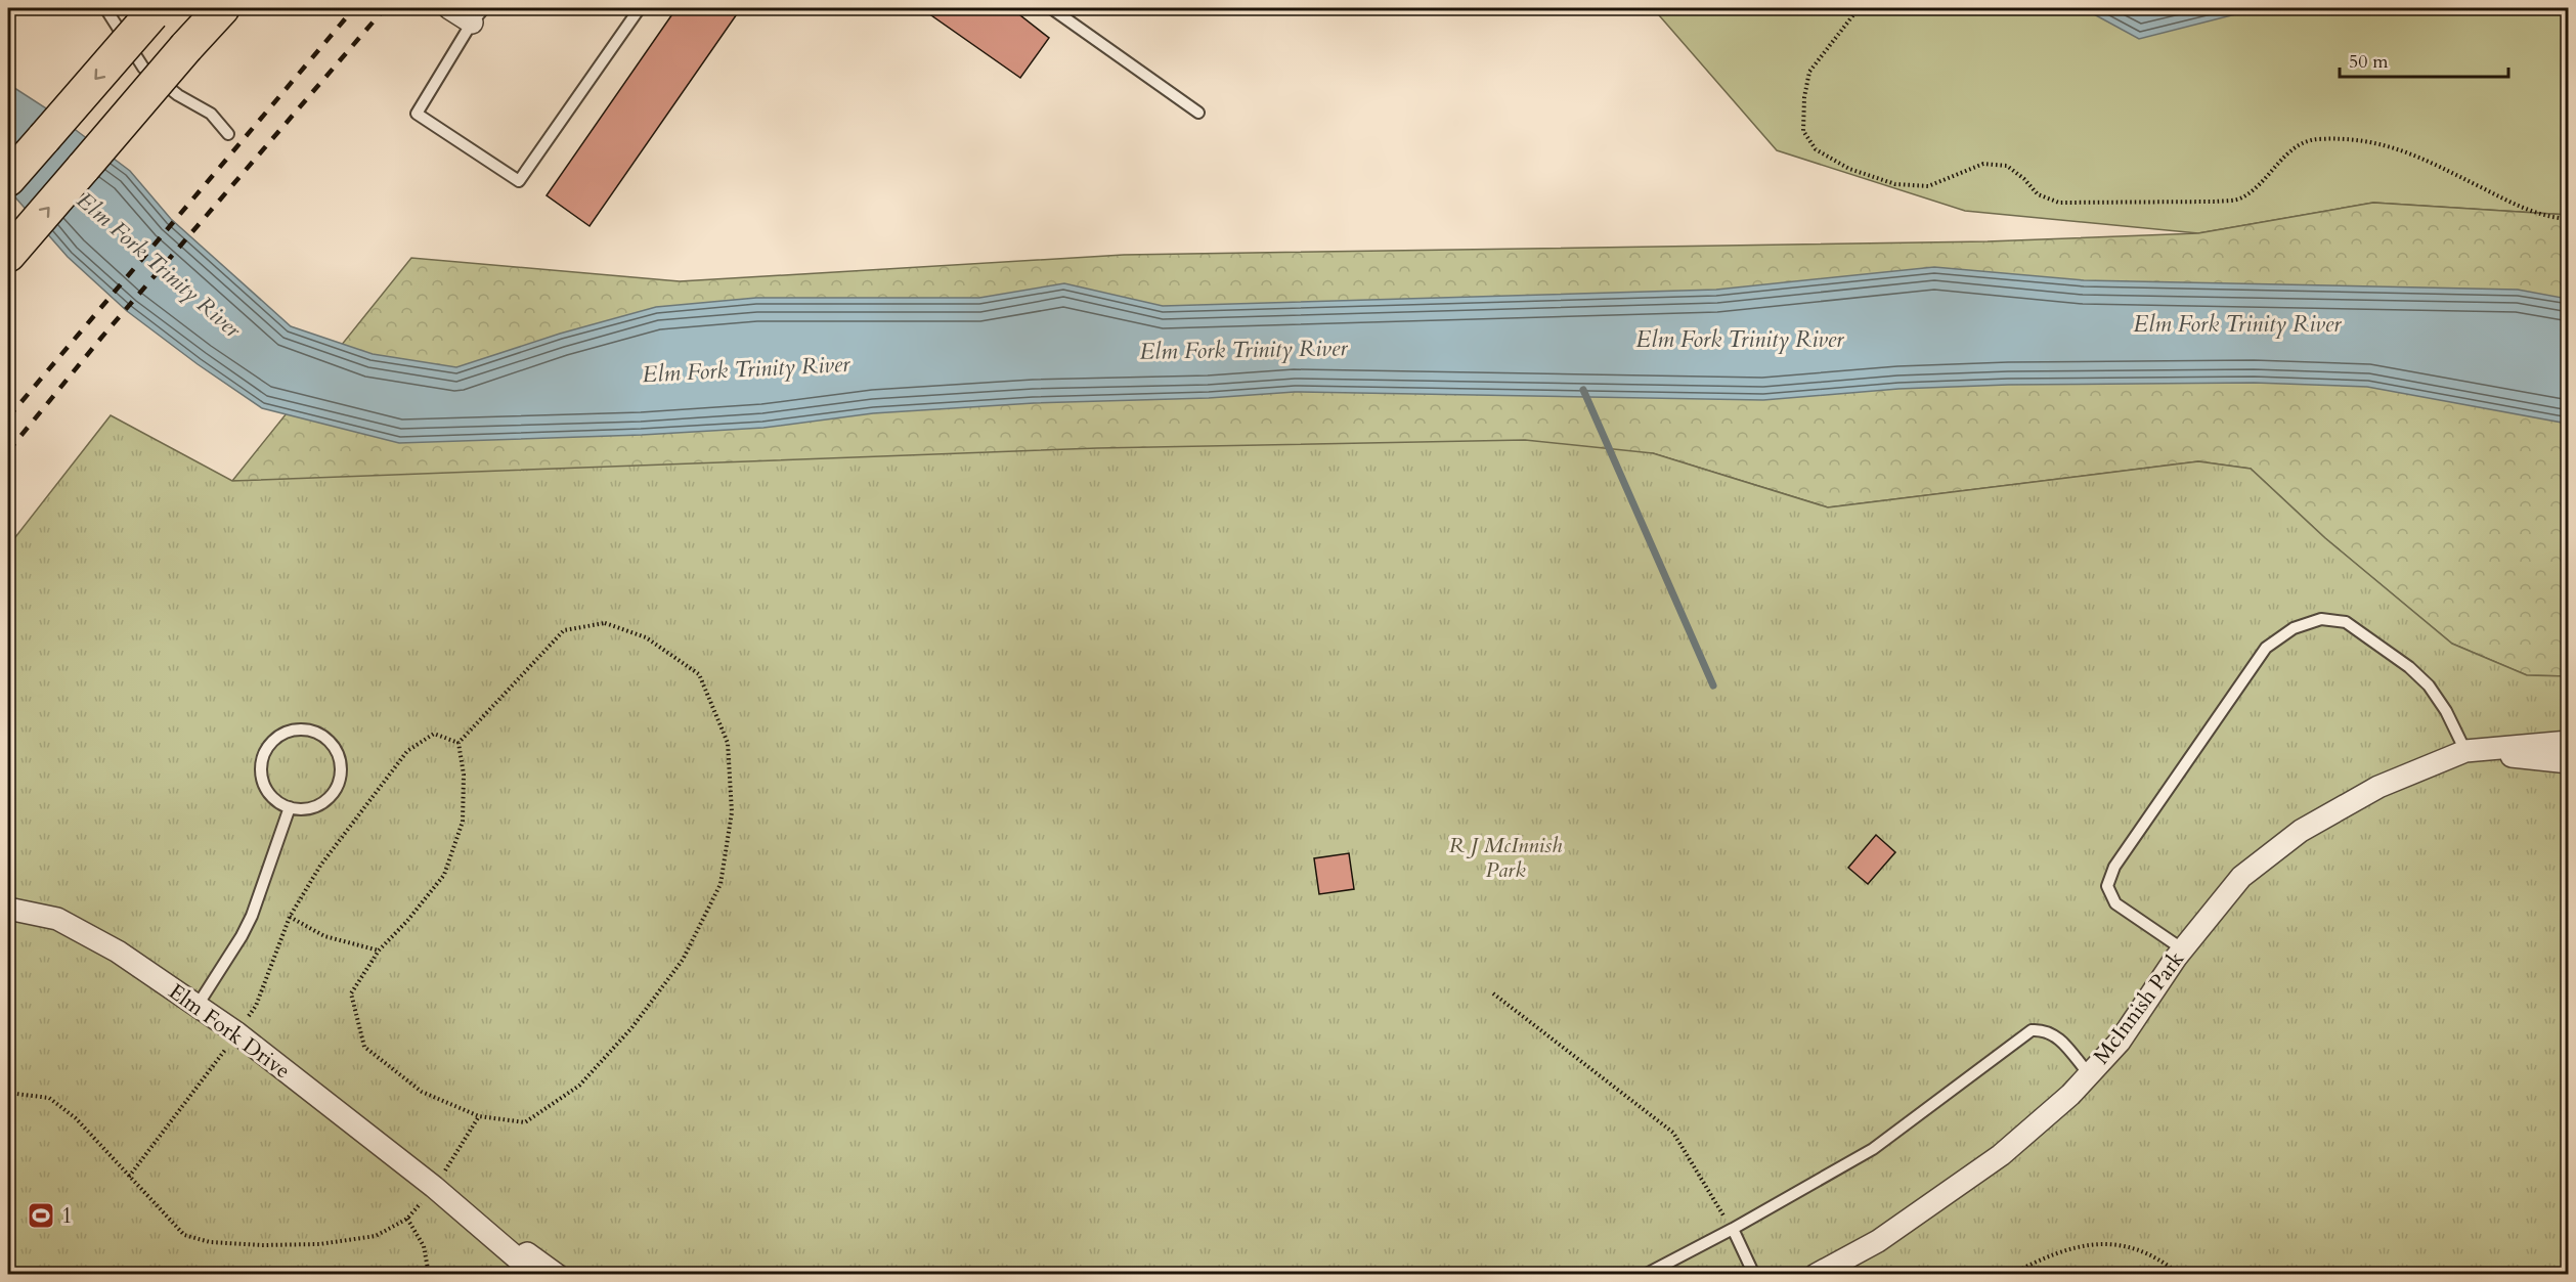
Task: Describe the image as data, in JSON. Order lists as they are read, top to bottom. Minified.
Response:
{"streets":{"street":["McInnish Park","Elm Fork Drive"]},"water":["Elm Fork Trinity River"],"parks":["R J McInnish Park"],"places":{"sports":["1"]},"scale_bar":"50 m"}
